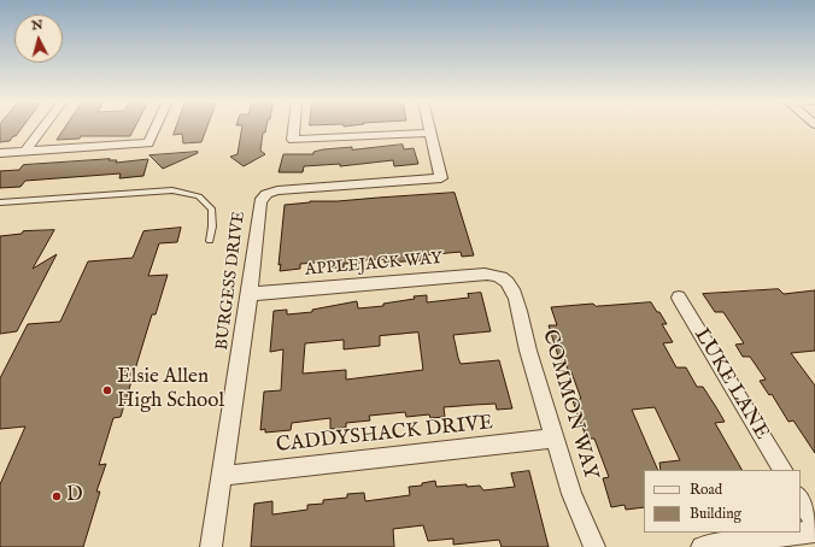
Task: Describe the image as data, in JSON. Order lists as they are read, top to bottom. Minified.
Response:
{"streets":{"street":["APPLEJACK WAY","BURGESS DRIVE","LUKE LANE","COMMON WAY","CADDYSHACK DRIVE"]},"crossings":[["APPLEJACK WAY","BURGESS DRIVE"],["APPLEJACK WAY","COMMON WAY"],["BURGESS DRIVE","CADDYSHACK DRIVE"],["COMMON WAY","CADDYSHACK DRIVE"]],"places":["Elsie Allen High School","D"],"legend":["Road","Building"],"north":"top"}
